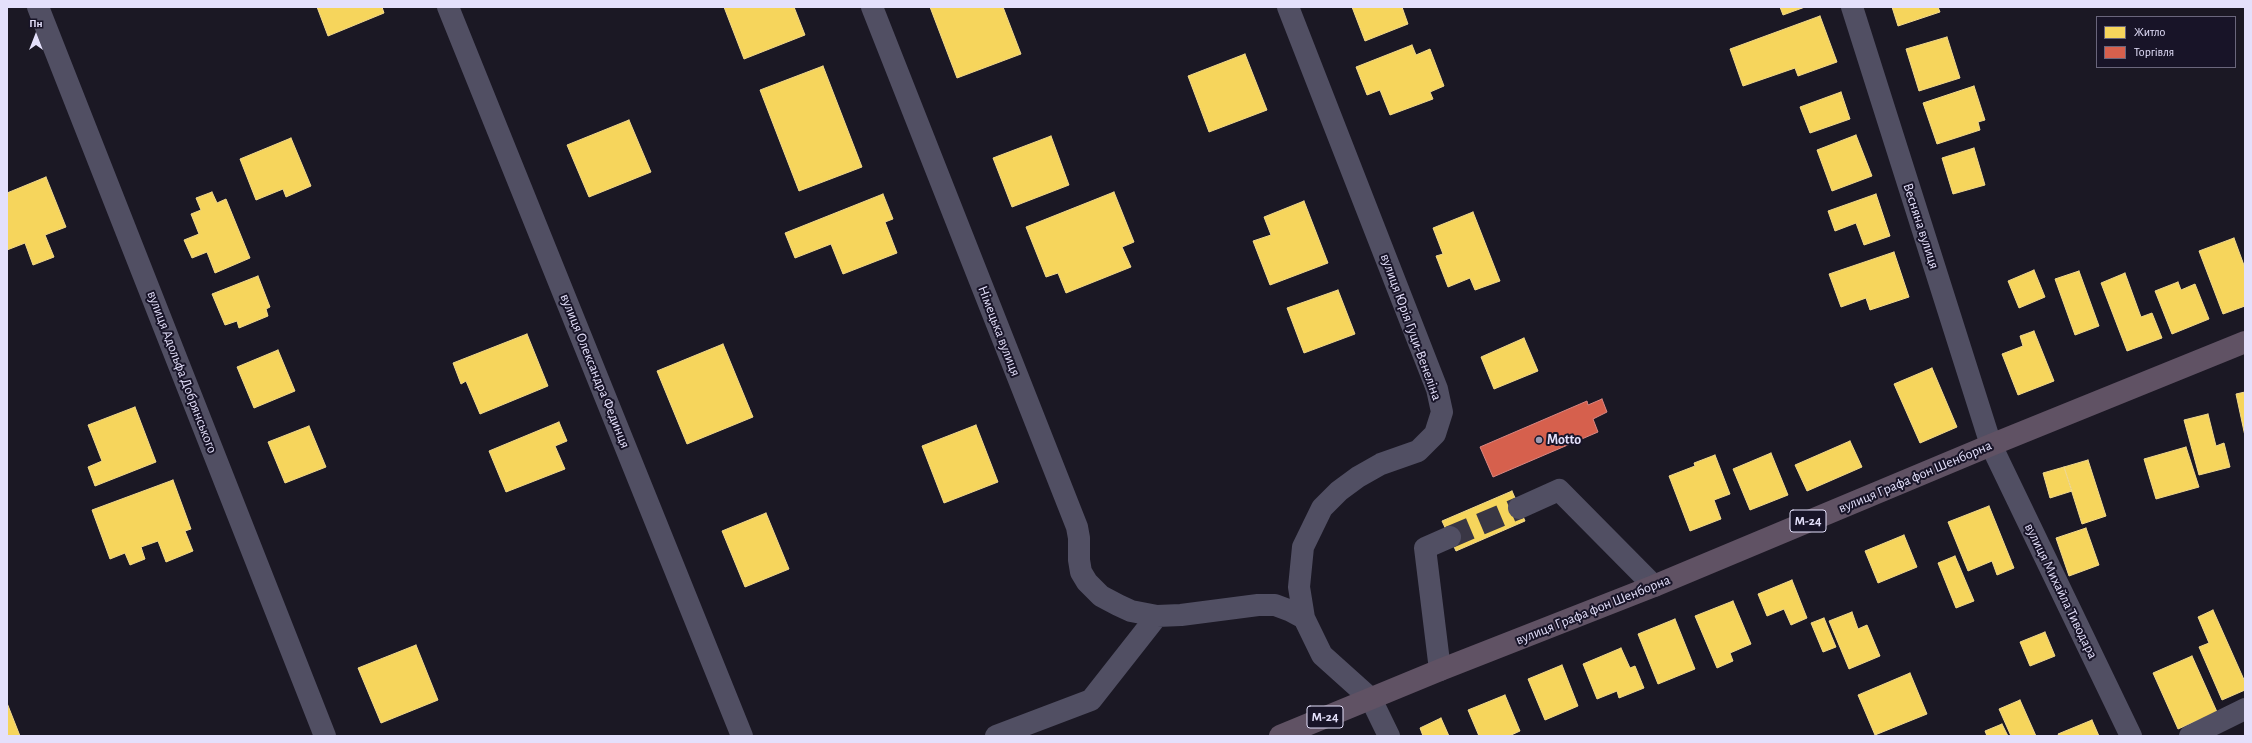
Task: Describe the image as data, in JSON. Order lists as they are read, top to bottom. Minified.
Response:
{"streets":{"highway":["вулиця Графа фон Шенборна","М-24"],"street":["Весняна вулиця","вулиця Юрія Гуци-Венеліна","Німецька вулиця","вулиця Олександра Фединця","вулиця Адольфа Добрянського","вулиця Михайла Тиводара"]},"crossings":[["Весняна вулиця","вулиця Графа фон Шенборна"],["Весняна вулиця","вулиця Михайла Тиводара"],["вулиця Графа фон Шенборна","М-24"],["вулиця Графа фон Шенборна","вулиця Михайла Тиводара"]],"places":["Motto"],"legend":["Житло","Торгівля"],"north":"top"}
